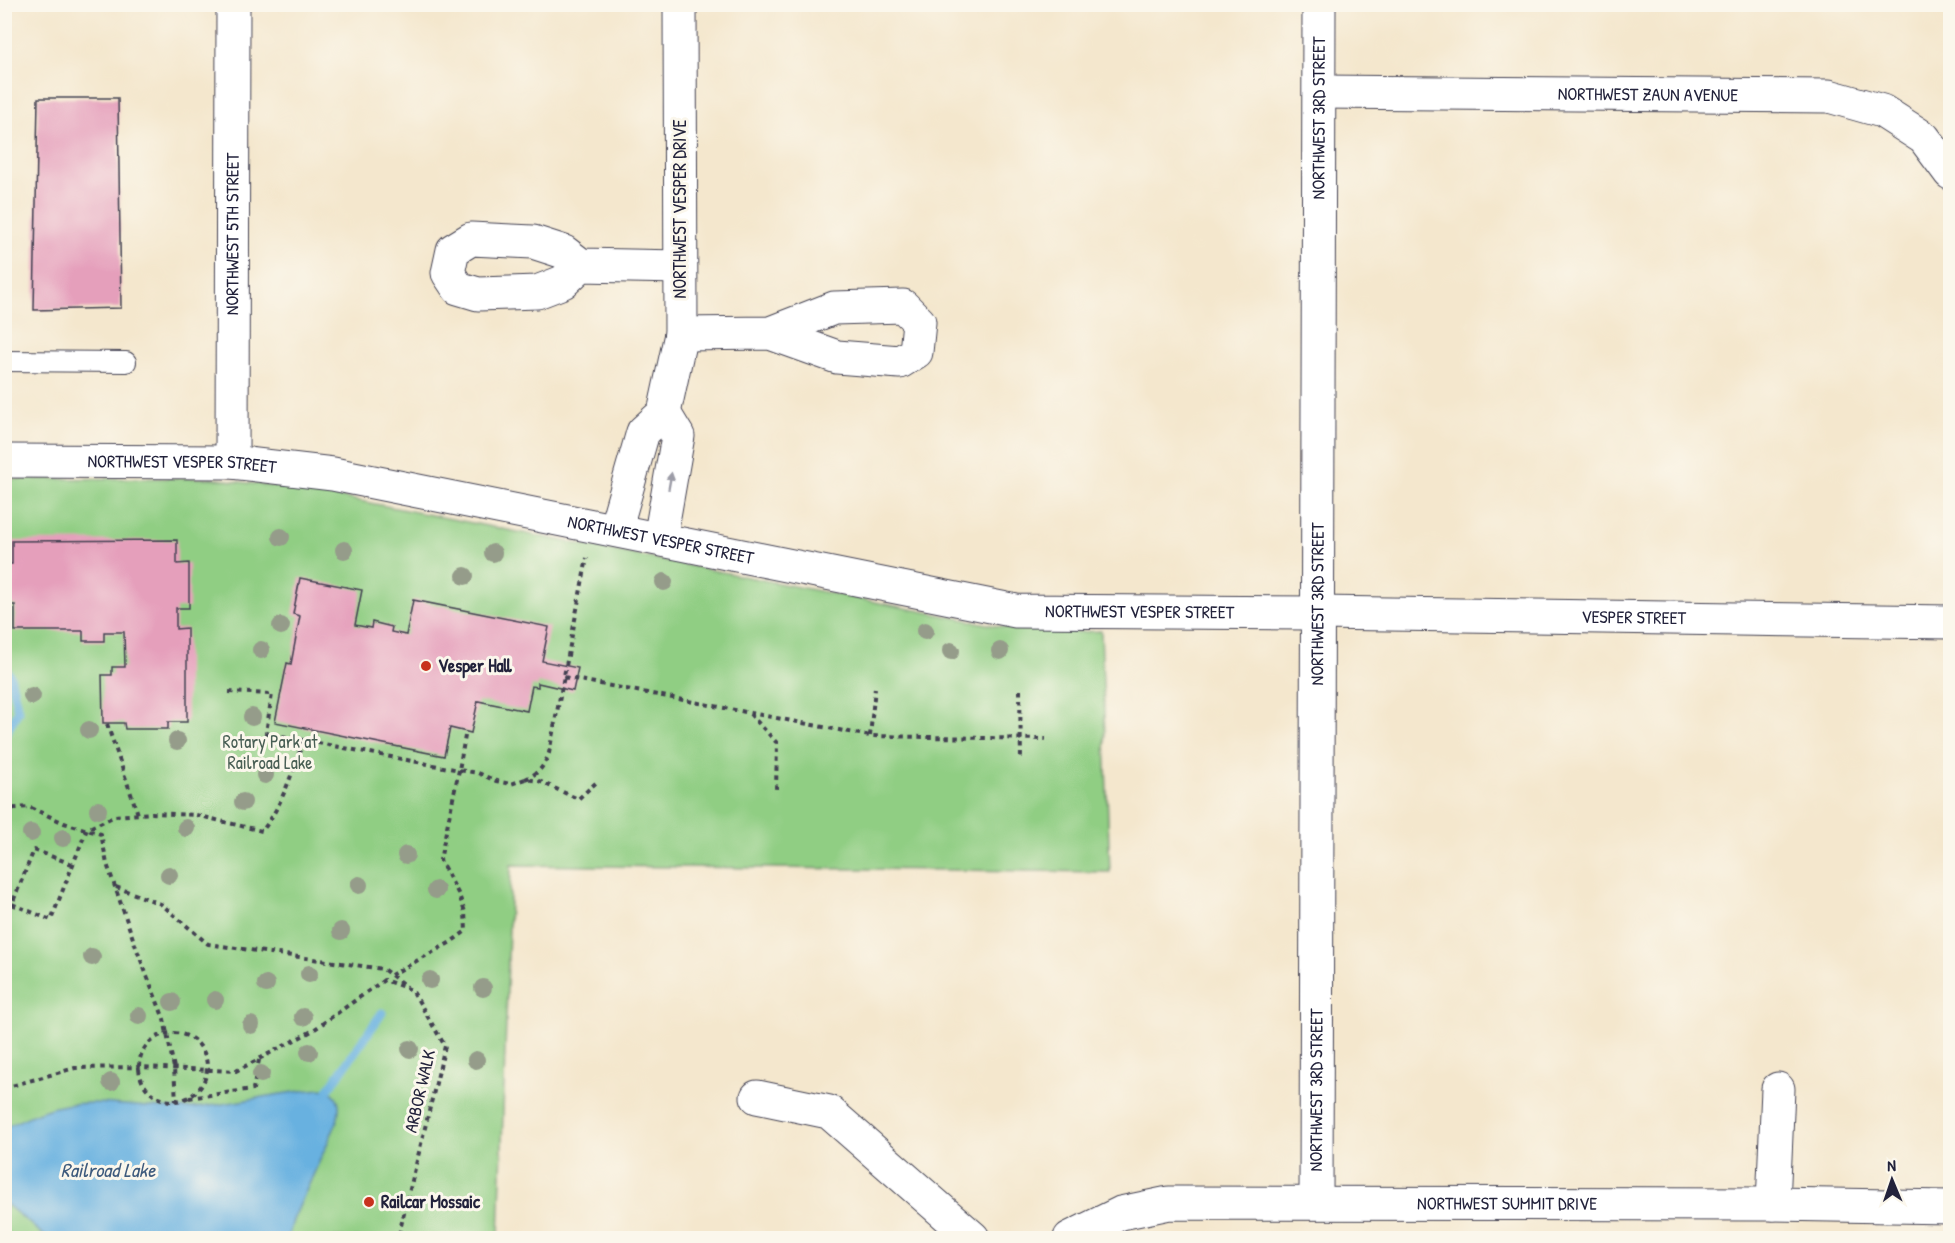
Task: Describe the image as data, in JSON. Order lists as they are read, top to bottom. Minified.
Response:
{"streets":{"street":["NORTHWEST ZAUN AVENUE","NORTHWEST 3RD STREET","NORTHWEST VESPER DRIVE","NORTHWEST 5TH STREET","NORTHWEST VESPER STREET","VESPER STREET","NORTHWEST SUMMIT DRIVE"],"path":["ARBOR WALK"]},"crossings":[["NORTHWEST ZAUN AVENUE","NORTHWEST 3RD STREET"],["NORTHWEST 3RD STREET","NORTHWEST VESPER STREET"],["NORTHWEST 3RD STREET","VESPER STREET"],["NORTHWEST 3RD STREET","NORTHWEST SUMMIT DRIVE"],["NORTHWEST 5TH STREET","NORTHWEST VESPER STREET"],["NORTHWEST VESPER STREET","VESPER STREET"]],"water":["Railroad Lake"],"parks":["Rotary Park at Railroad Lake"],"places":["Vesper Hall","Railcar Mossaic"],"north":"top"}
